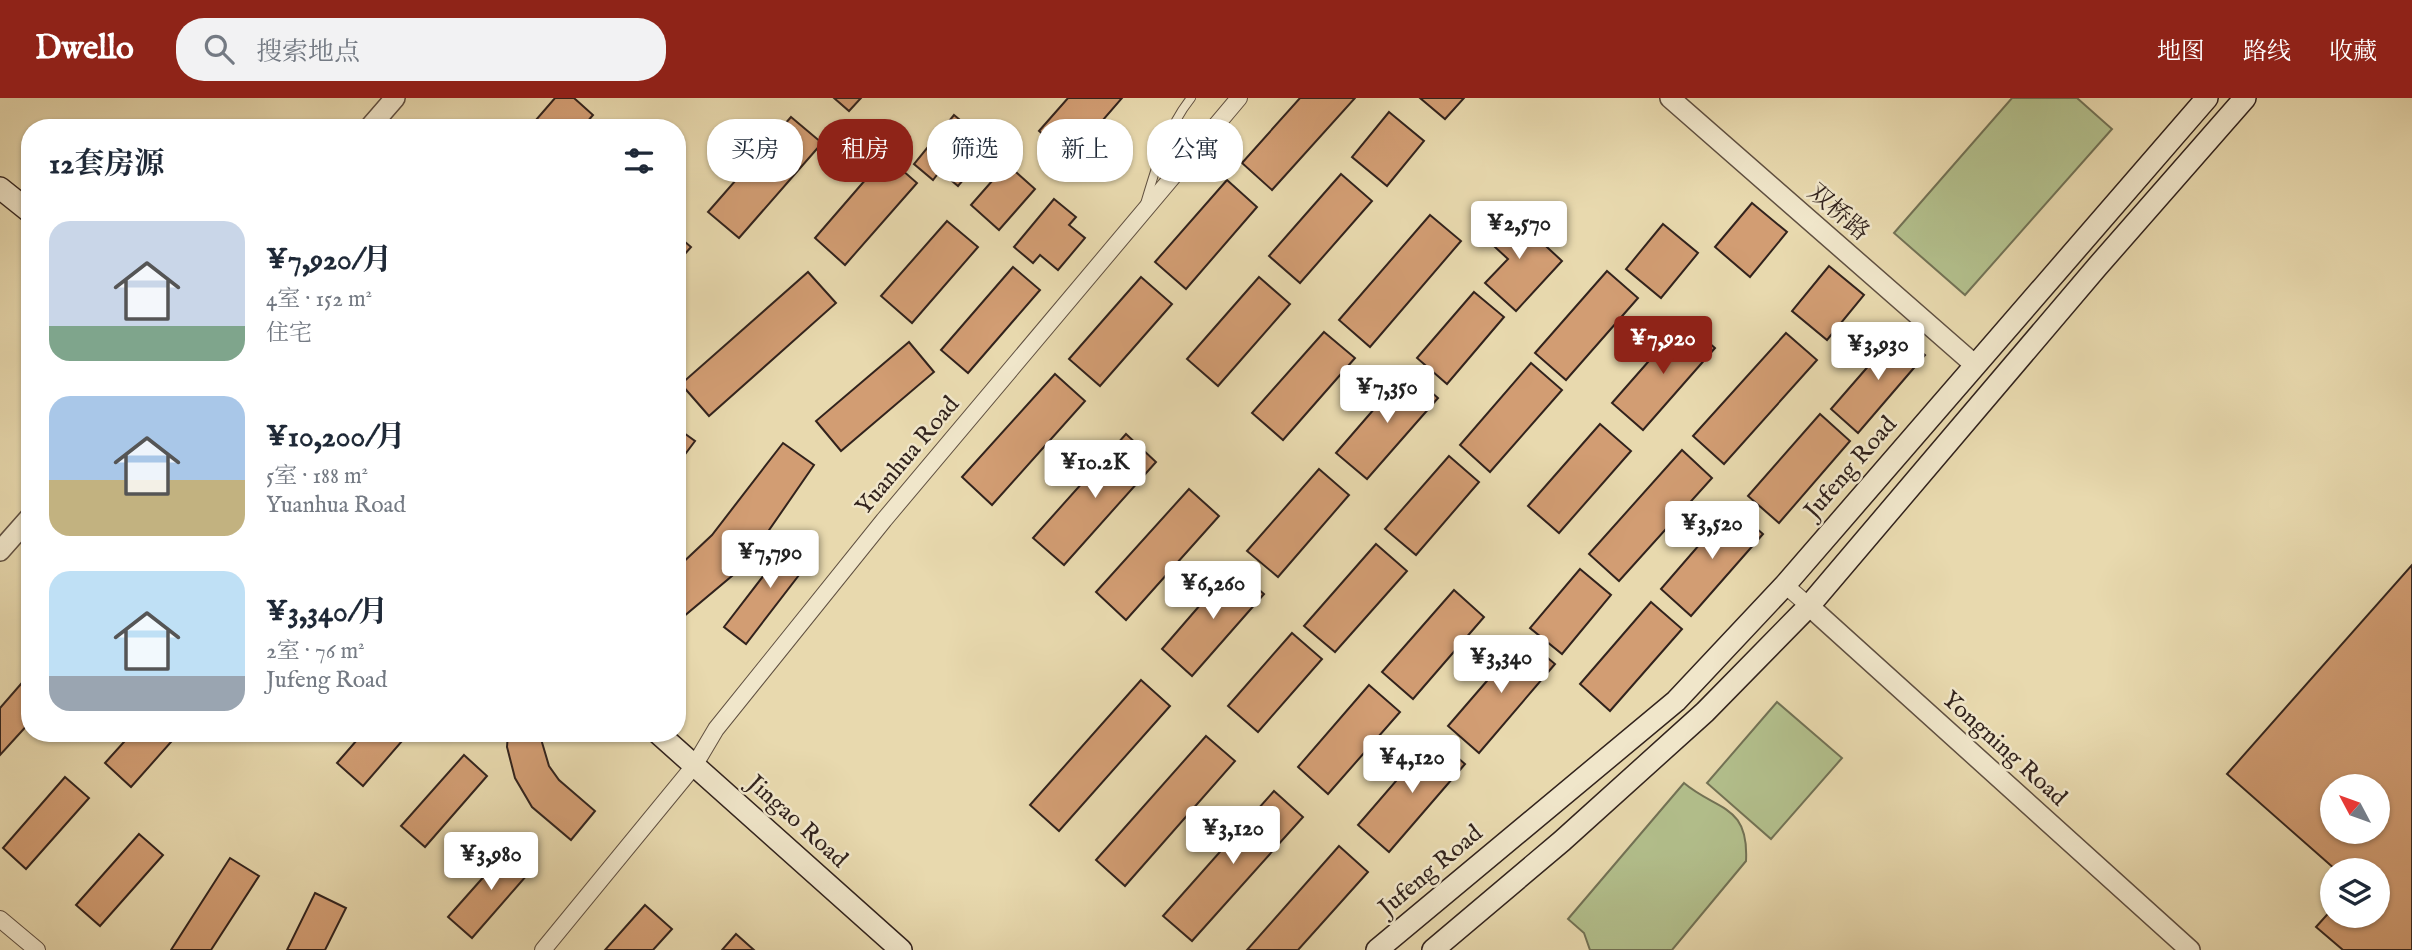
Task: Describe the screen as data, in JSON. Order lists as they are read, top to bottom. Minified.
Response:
{"streets":{"main road":["Jufeng Road","Jingao Road"],"street":["双桥路","Yuanhua Road","Yongning Road"]},"crossings":[["双桥路","Jufeng Road"],["Yuanhua Road","Jingao Road"],["Jufeng Road","Yongning Road"]],"north":"top left","page":{"header":"Dwello","search":"搜索地点","nav":["地图","路线","收藏"],"chip":["买房","租房","筛选","新上","公寓"],"heading":"12套房源","price":["¥2,570","¥7,920","¥3,930","¥7,350","¥10.2K","¥3,520","¥7,790","¥6,260","¥3,340","¥4,120","¥3,120","¥3,980"],"list":[{"name":"¥7,920/月","note":"4室 · 152 m² · 住宅"},{"name":"¥10,200/月","note":"5室 · 188 m² · Yuanhua Road"},{"name":"¥3,340/月","note":"2室 · 76 m² · Jufeng Road"}]}}
